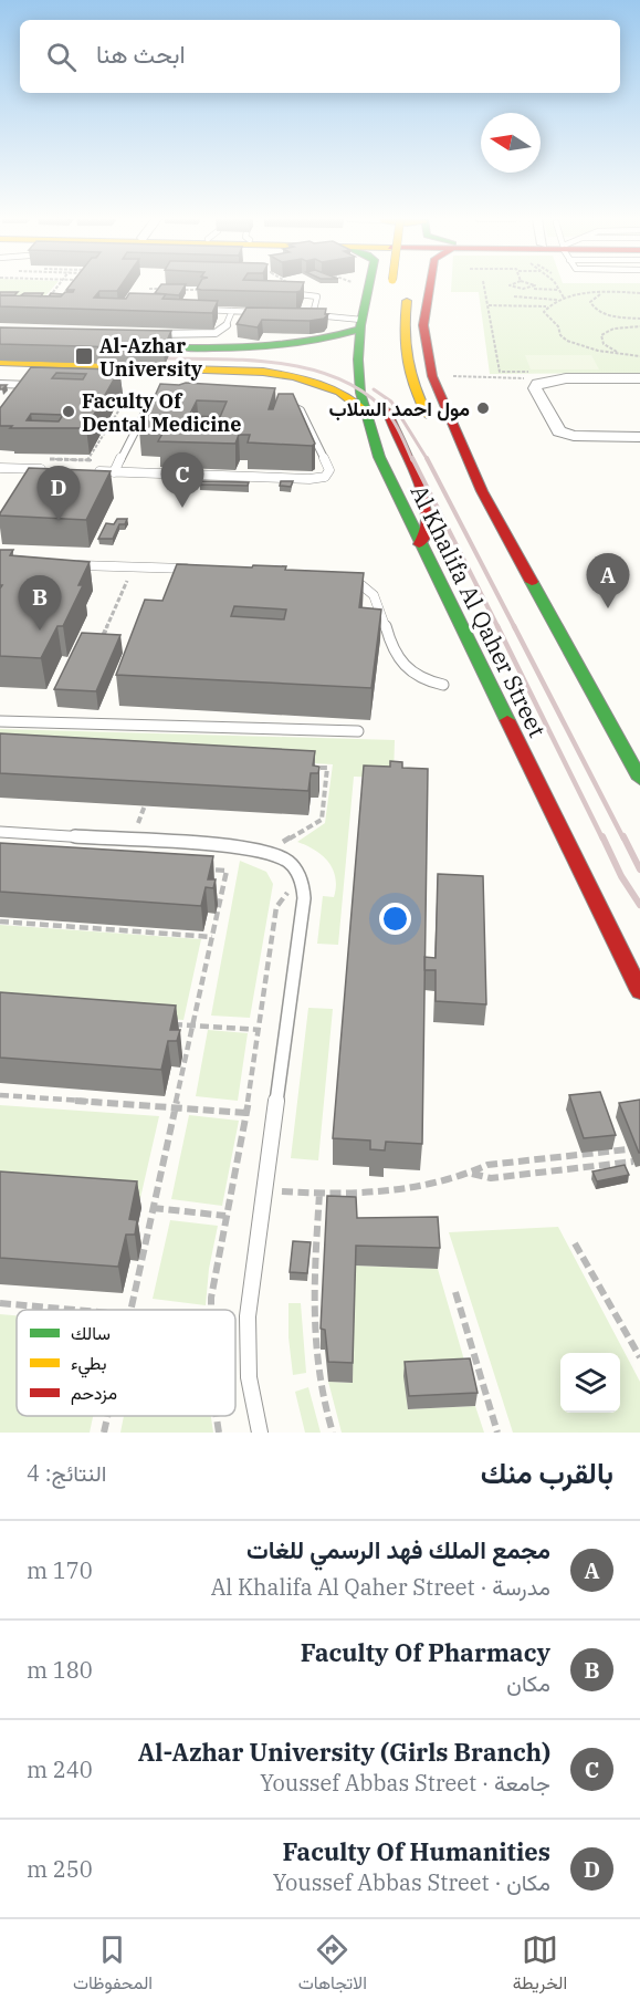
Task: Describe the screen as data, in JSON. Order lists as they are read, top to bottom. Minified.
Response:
{"streets":{"main road":["Al Khalifa Al Qaher Street"]},"places":{"transit":["Al-Azhar University"],"other":["مول احمد السلاب","Faculty Of Dental Medicine"]},"legend":["سالك","بطيء","مزدحم"],"north":"left","page":{"search":"ابحث هنا","pins":["C","D","A","B"],"heading":["بالقرب منك","النتائج: 4"],"list":[{"mark":"A","name":"مجمع الملك فهد الرسمي للغات","note":"مدرسة · Al Khalifa Al Qaher Street","value":"170 m"},{"mark":"B","name":"Faculty Of Pharmacy","note":"مكان","value":"180 m"},{"mark":"C","name":"Al-Azhar University (Girls Branch)","note":"جامعة · Youssef Abbas Street","value":"240 m"},{"mark":"D","name":"Faculty Of Humanities","note":"مكان · Youssef Abbas Street","value":"250 m"}],"nav":["الخريطة","الاتجاهات","المحفوظات"]}}
